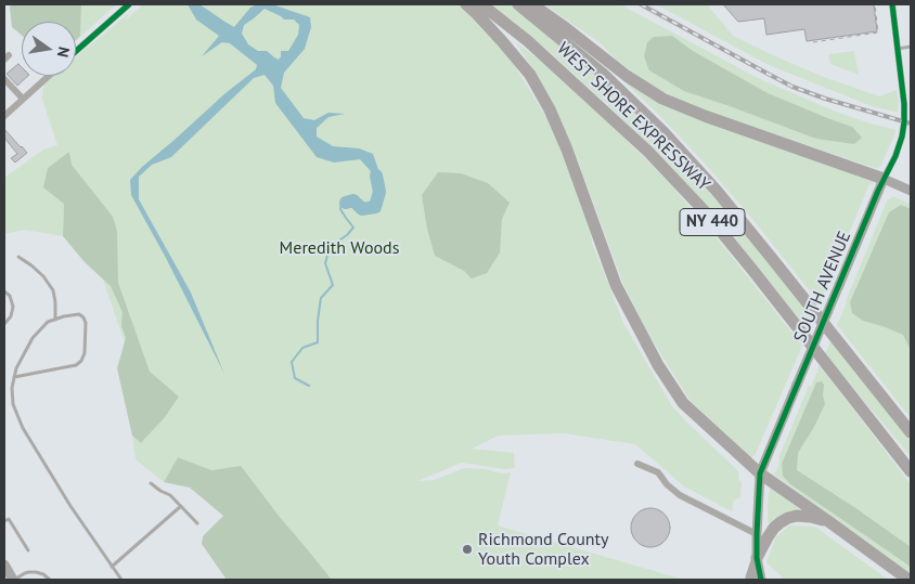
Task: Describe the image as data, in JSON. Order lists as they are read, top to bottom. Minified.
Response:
{"streets":{"highway":["WEST SHORE EXPRESSWAY","NY 440"],"street":["SOUTH AVENUE"]},"parks":["Meredith Woods"],"places":["Richmond County Youth Complex"],"north":"right"}
